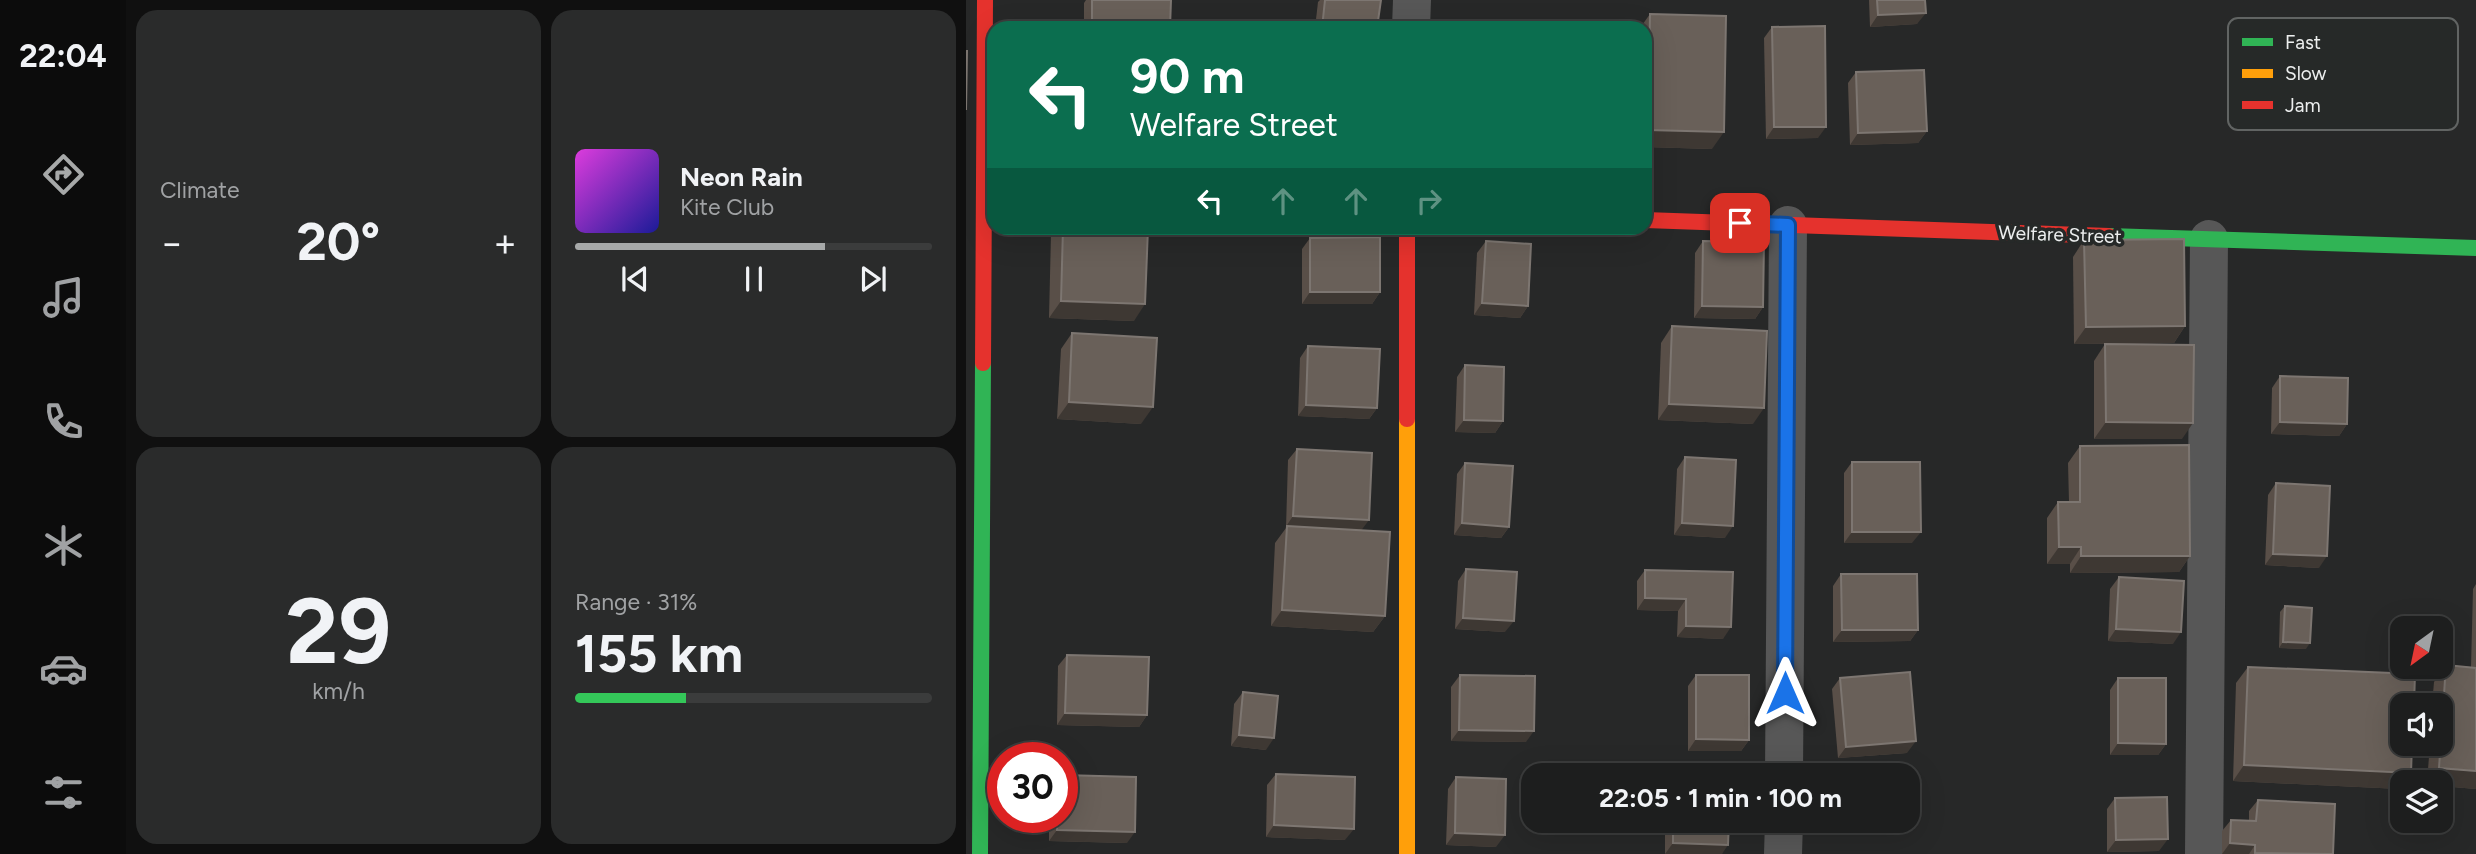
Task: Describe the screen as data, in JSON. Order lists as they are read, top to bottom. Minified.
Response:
{"streets":{"street":["Welfare Street"]},"legend":["Fast","Slow","Jam"],"north":"bottom left","page":{"tabs":"22:04","tile":["Climate",["29","km/h"],["Range · 31%","155 km"]],"turn":["90 m","Welfare Street"],"song":["Neon Rain","Kite Club"],"heat":["−","20°","+"],"limit":"30","trip":"22:05 · 1 min · 100 m"}}
